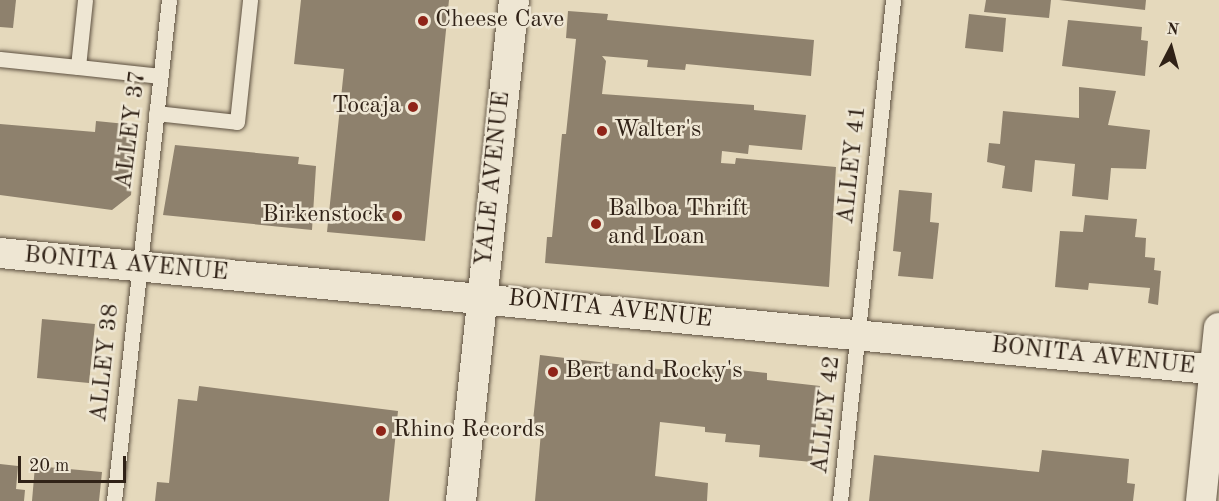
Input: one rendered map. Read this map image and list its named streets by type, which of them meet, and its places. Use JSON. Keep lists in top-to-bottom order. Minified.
{"streets":{"street":["YALE AVENUE","BONITA AVENUE"],"lane":["ALLEY 37","ALLEY 41","ALLEY 38","ALLEY 42"]},"crossings":[["ALLEY 37","BONITA AVENUE"],["ALLEY 37","ALLEY 38"],["ALLEY 41","BONITA AVENUE"],["ALLEY 41","ALLEY 42"],["YALE AVENUE","BONITA AVENUE"],["BONITA AVENUE","ALLEY 38"],["BONITA AVENUE","ALLEY 42"]],"places":["Cheese Cave","Tocaja","Walter's","Birkenstock","Balboa Thrift and Loan","Bert and Rocky's","Rhino Records"],"scale_bar":"20 m","north":"top"}
